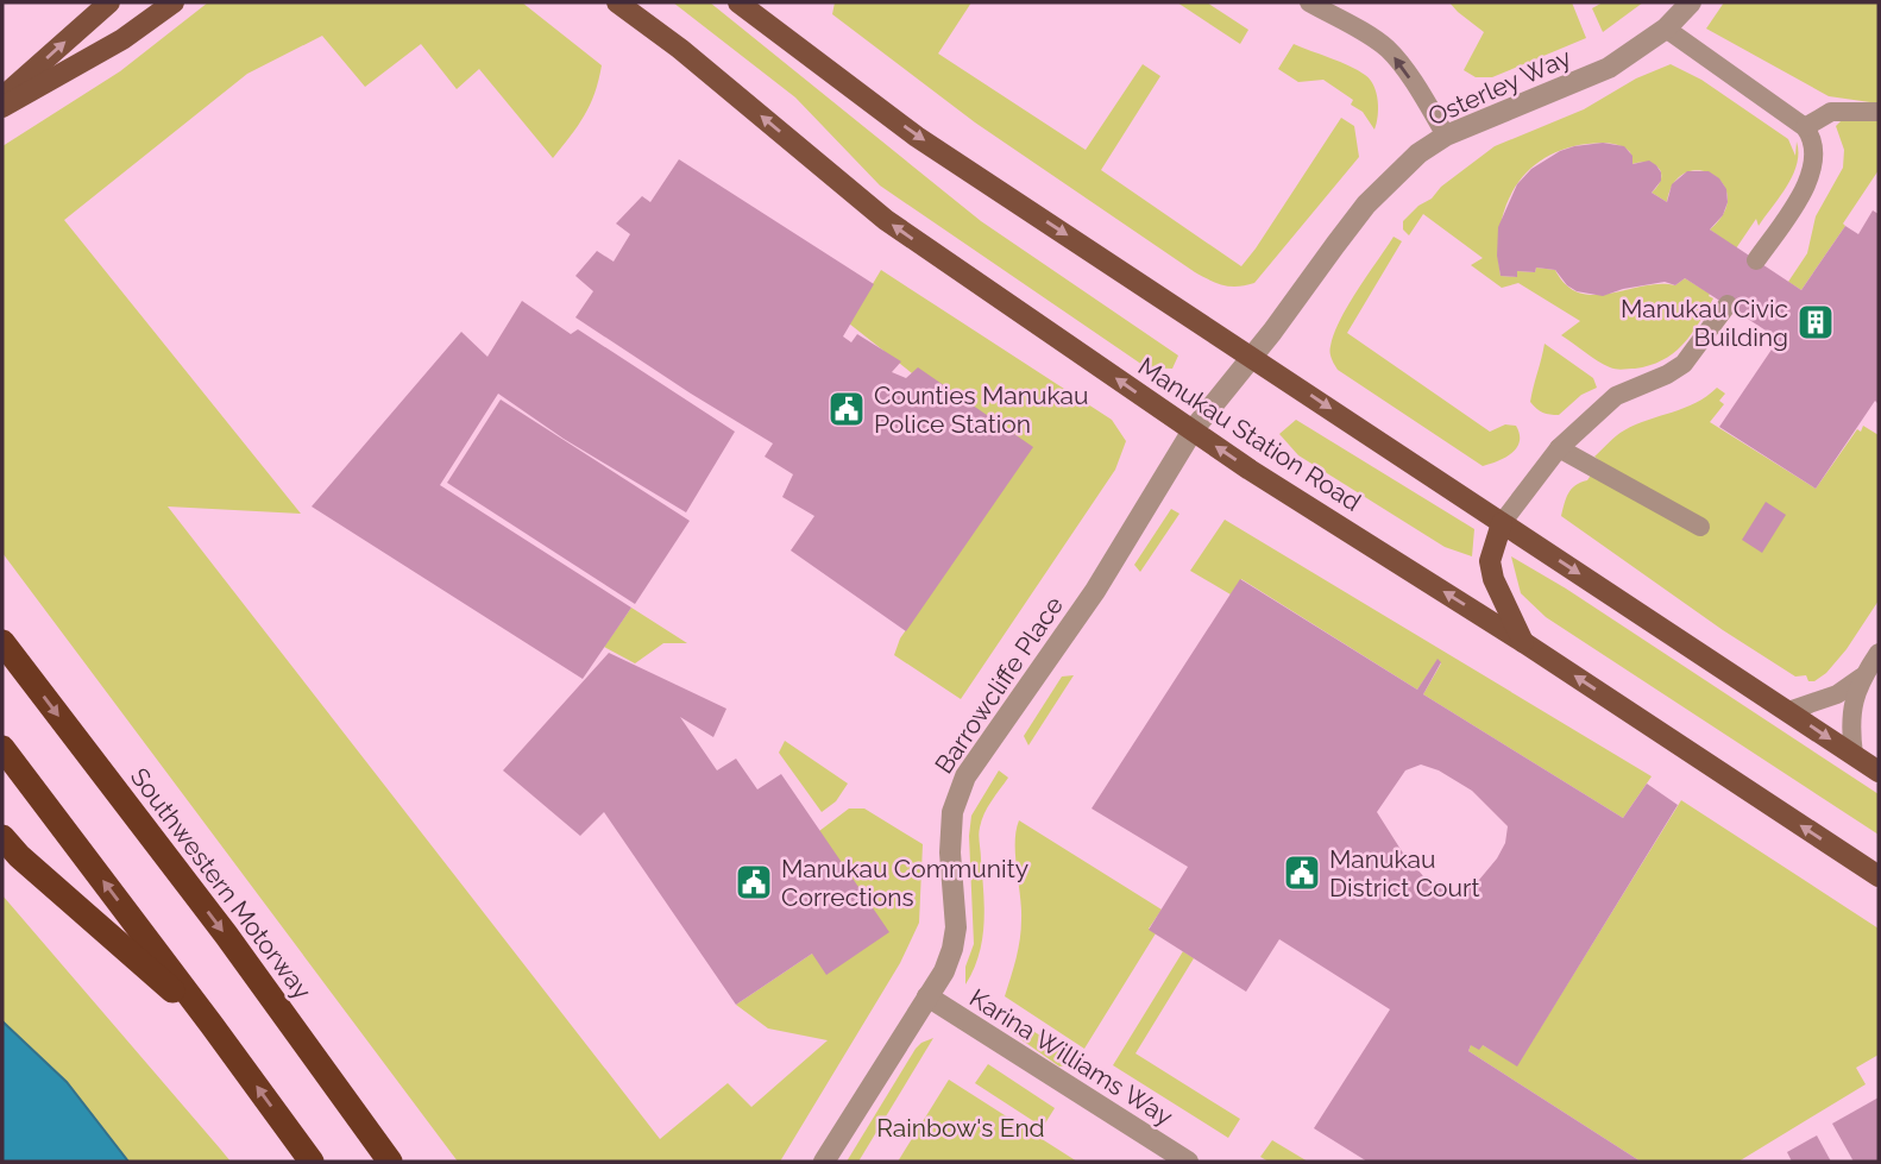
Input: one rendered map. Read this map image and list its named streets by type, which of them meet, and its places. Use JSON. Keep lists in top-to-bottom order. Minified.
{"streets":{"highway":["Southwestern Motorway"],"main road":["Manukau Station Road"],"street":["Osterley Way","Barrowcliffe Place","Karina Williams Way"]},"crossings":[["Osterley Way","Manukau Station Road"],["Osterley Way","Barrowcliffe Place"],["Manukau Station Road","Barrowcliffe Place"],["Barrowcliffe Place","Karina Williams Way"]],"parks":["Rainbow's End"],"places":{"building":["Manukau Civic Building"],"public building":["Counties Manukau Police Station","Manukau District Court","Manukau Community Corrections"]}}
